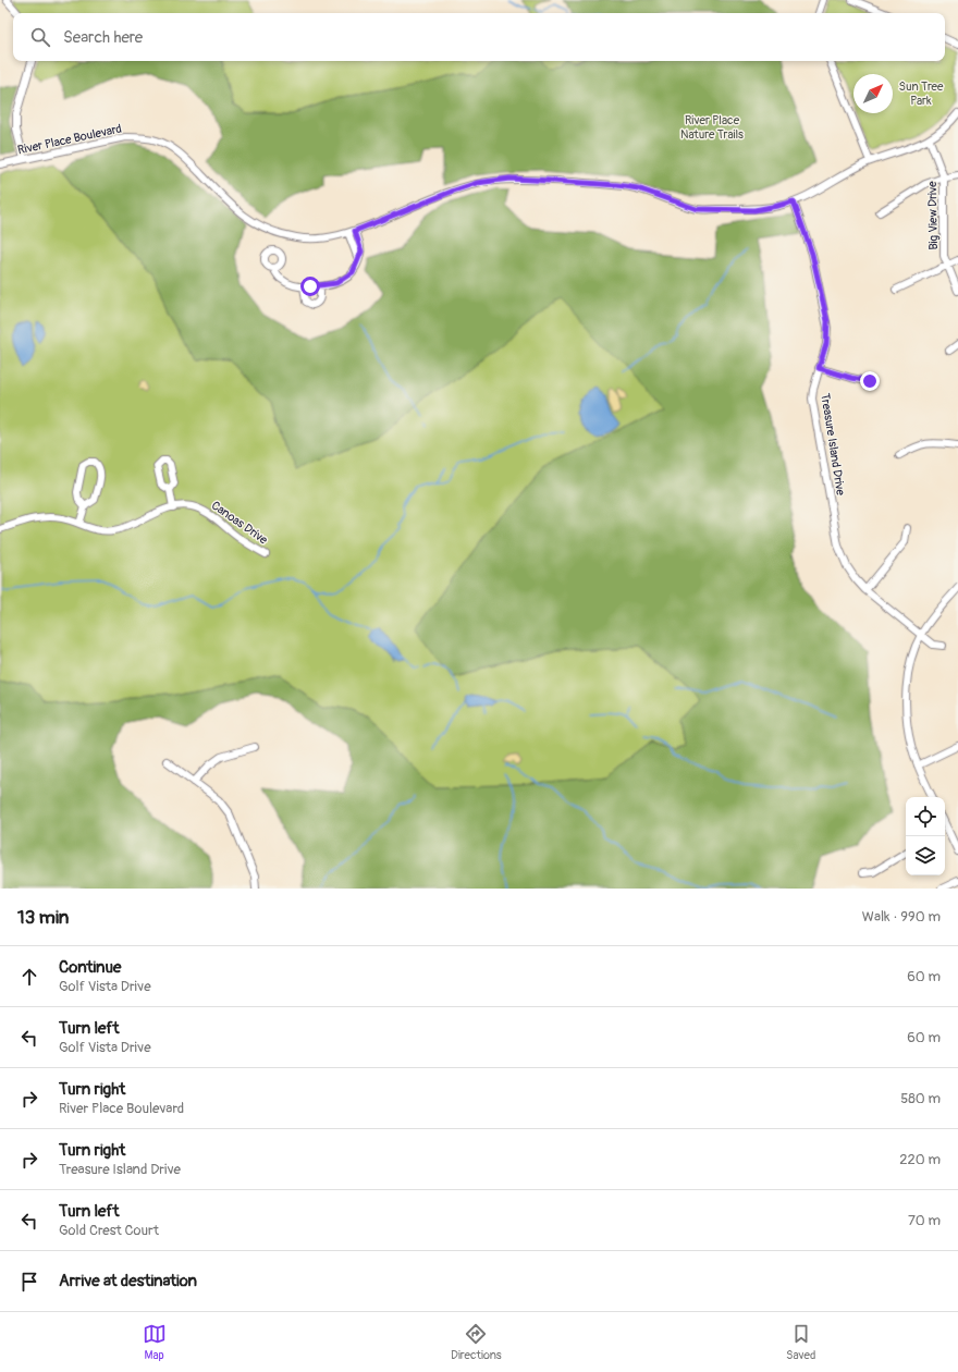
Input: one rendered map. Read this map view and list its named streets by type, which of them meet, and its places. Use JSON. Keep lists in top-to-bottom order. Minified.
{"streets":{"street":["River Place Boulevard","Big View Drive","Treasure Island Drive","Canoas Drive"]},"crossings":[["River Place Boulevard","Big View Drive"],["River Place Boulevard","Treasure Island Drive"]],"parks":["Sun Tree Park","River Place Nature Trails"],"north":"top right","page":{"search":"Search here","heading":["13 min","Walk · 990 m"],"list":[["Continue","Golf Vista Drive","60 m"],["Turn left","Golf Vista Drive","60 m"],["Turn right","River Place Boulevard","580 m"],["Turn right","Treasure Island Drive","220 m"],["Turn left","Gold Crest Court","70 m"],"Arrive at destination"],"nav":["Map","Directions","Saved"]}}
